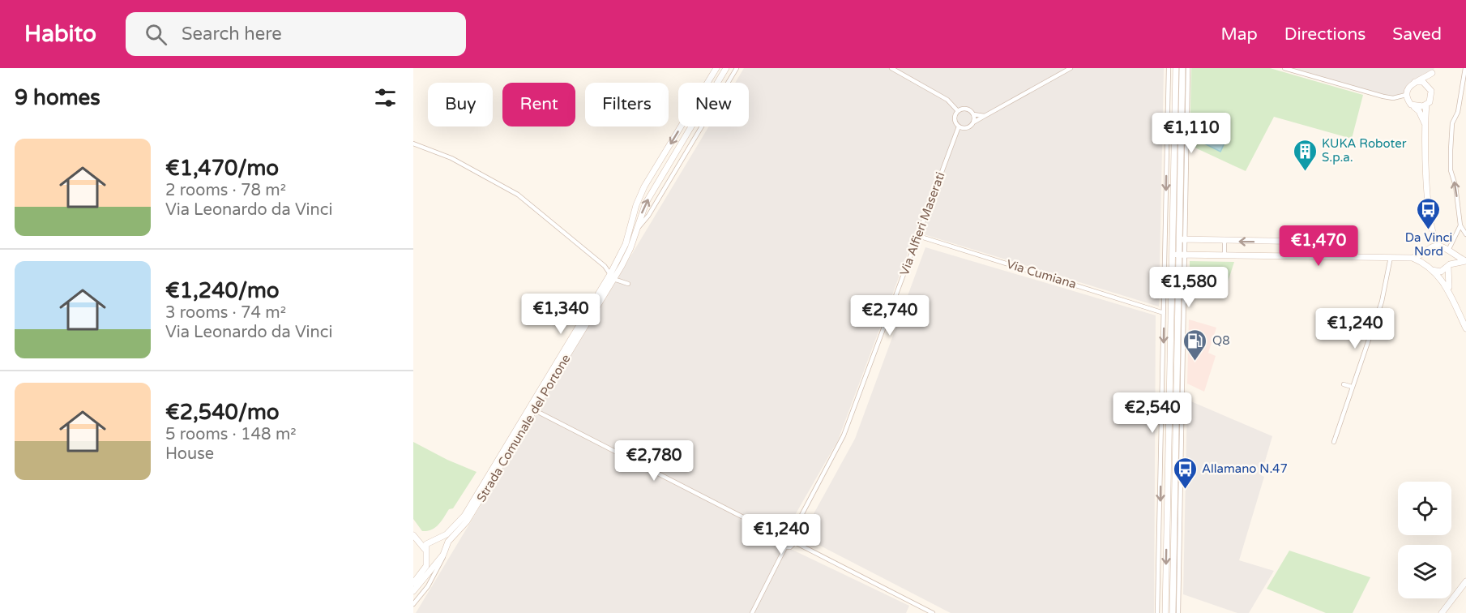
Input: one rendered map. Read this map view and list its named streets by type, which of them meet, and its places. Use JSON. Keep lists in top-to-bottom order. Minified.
{"streets":{"street":["Via Alfieri Maserati","Via Cumiana","Strada Comunale del Portone"]},"crossings":[["Via Alfieri Maserati","Via Cumiana"]],"places":{"building":["KUKA Roboter S.p.a."],"bus stop":["Da Vinci Nord","Allamano N.47"],"fuel station":["Q8"]},"page":{"header":"Habito","search":"Search here","nav":["Map","Directions","Saved"],"heading":"9 homes","chip":["Buy","Rent","Filters","New"],"price":["€1,110","€1,470","€1,580","€1,340","€2,740","€1,240","€2,540","€2,780","€1,240"],"list":[{"name":"€1,470/mo","note":"2 rooms · 78 m² · Via Leonardo da Vinci"},{"name":"€1,240/mo","note":"3 rooms · 74 m² · Via Leonardo da Vinci"},{"name":"€2,540/mo","note":"5 rooms · 148 m² · House"}]}}
